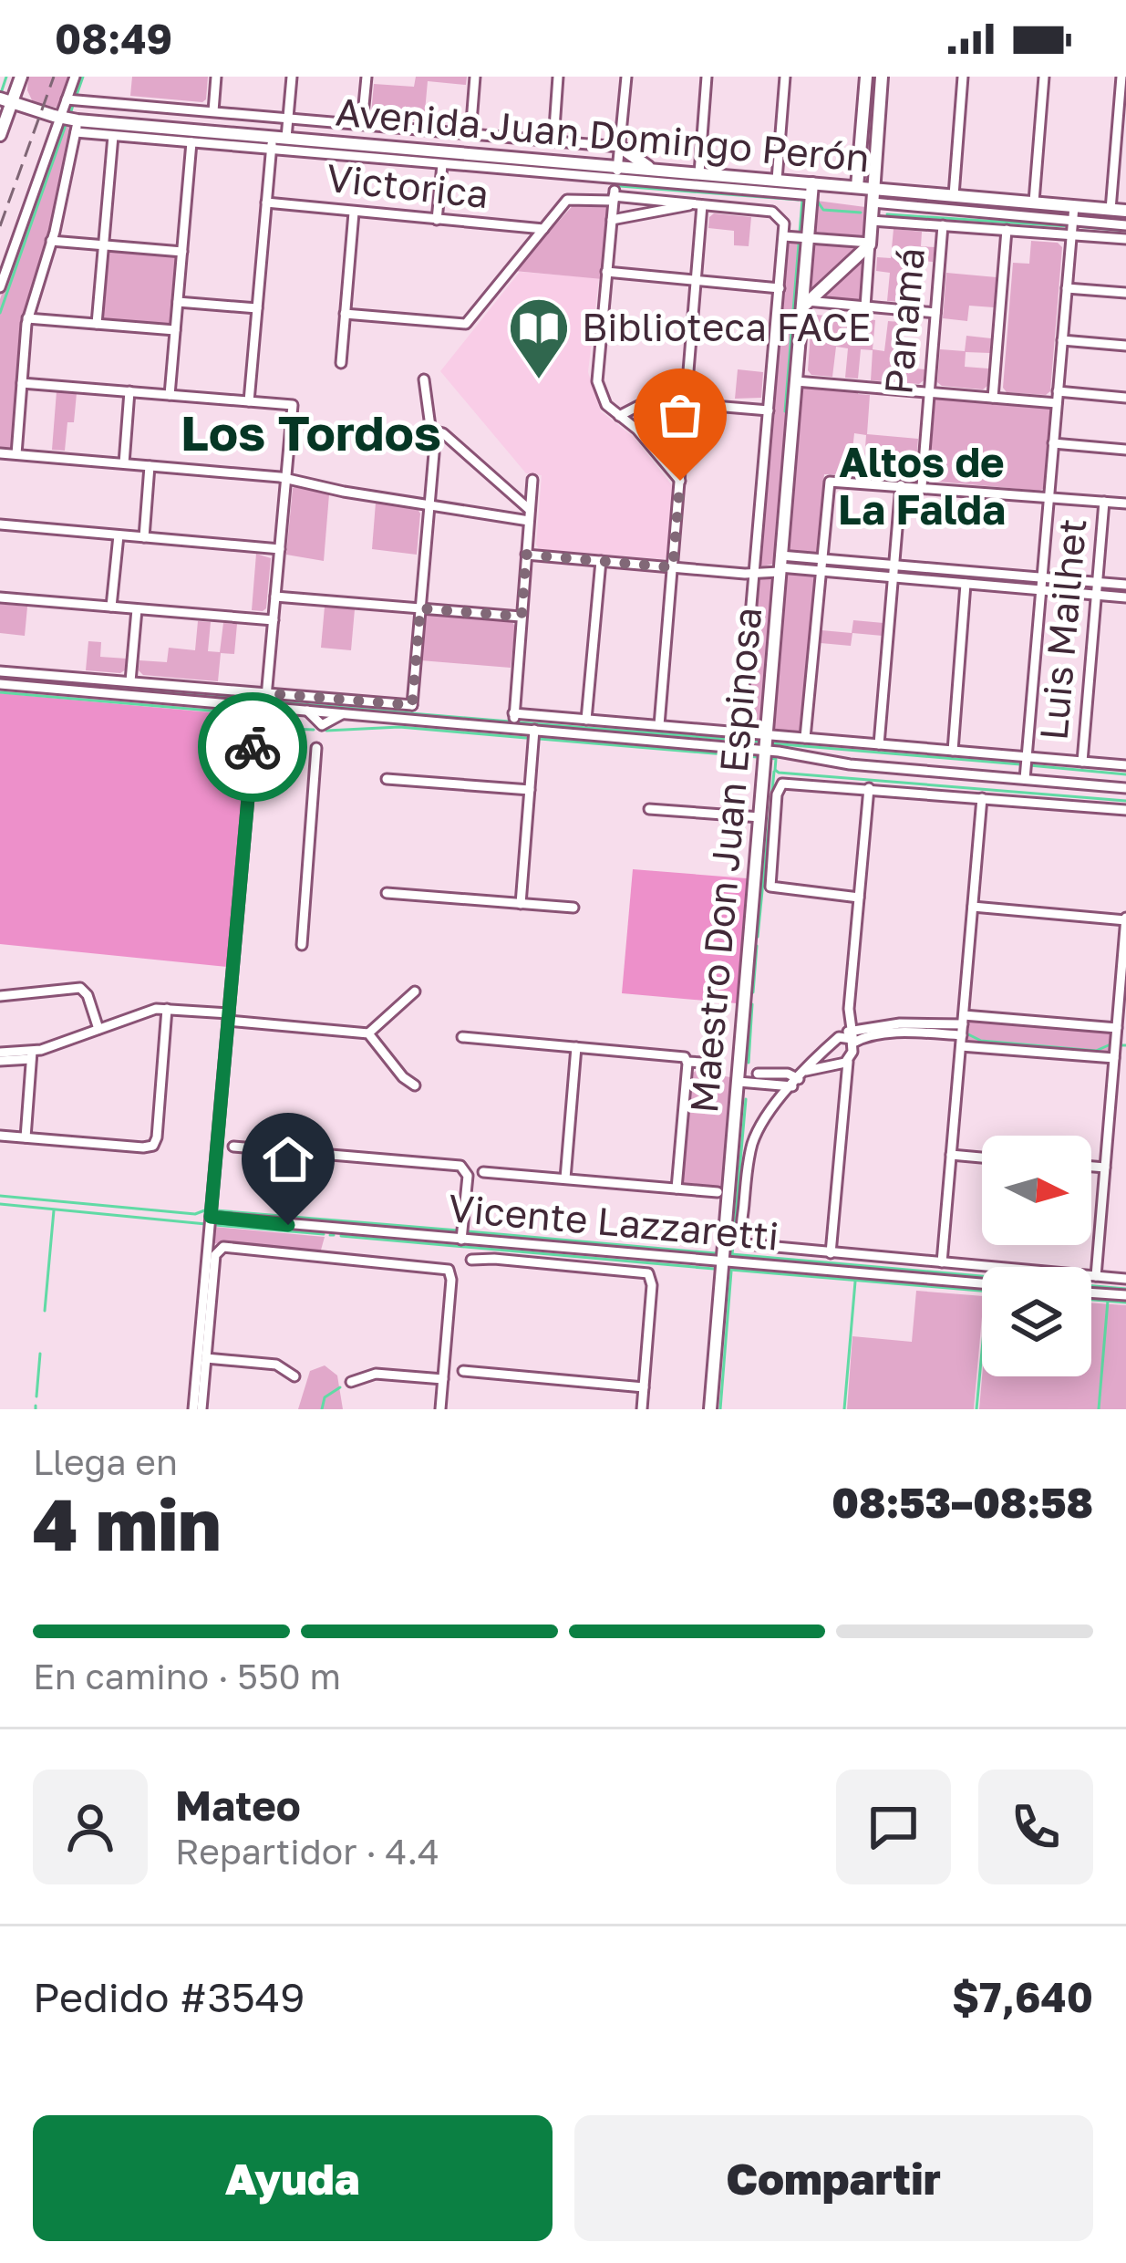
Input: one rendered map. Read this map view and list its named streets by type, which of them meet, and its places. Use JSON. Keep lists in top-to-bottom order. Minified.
{"streets":{"main road":["Avenida Juan Domingo Perón","Maestro Don Juan Espinosa"],"street":["Victorica","Panamá","Luis Mailhet","Vicente Lazzaretti"]},"crossings":[["Avenida Juan Domingo Perón","Maestro Don Juan Espinosa"],["Maestro Don Juan Espinosa","Vicente Lazzaretti"]],"districts":["Los Tordos","Altos de La Falda"],"places":{"library":["Biblioteca FACE"]},"north":"right","page":{"status":"08:49","heading":["4 min","Llega en","08:53–08:58"],"panel":["Mateo","Repartidor · 4.4","Pedido #3549","$7,640"],"bar":"En camino · 550 m","buttons":["Ayuda","Compartir"]}}
